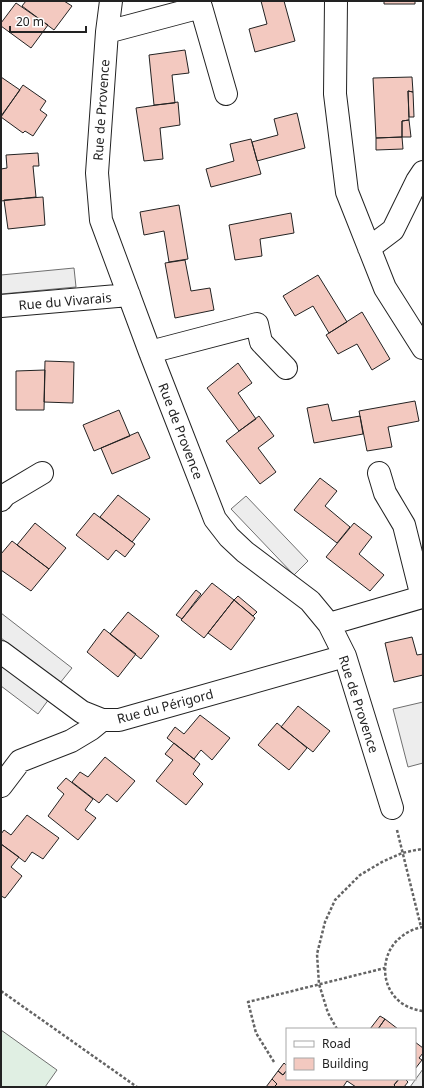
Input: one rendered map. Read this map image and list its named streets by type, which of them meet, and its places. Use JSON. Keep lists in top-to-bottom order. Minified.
{"streets":{"street":["Rue de Provence","Rue du Vivarais","Rue du Périgord"]},"crossings":[["Rue de Provence","Rue du Vivarais"],["Rue de Provence","Rue du Périgord"]],"legend":["Road","Building"],"scale_bar":"20 m"}
